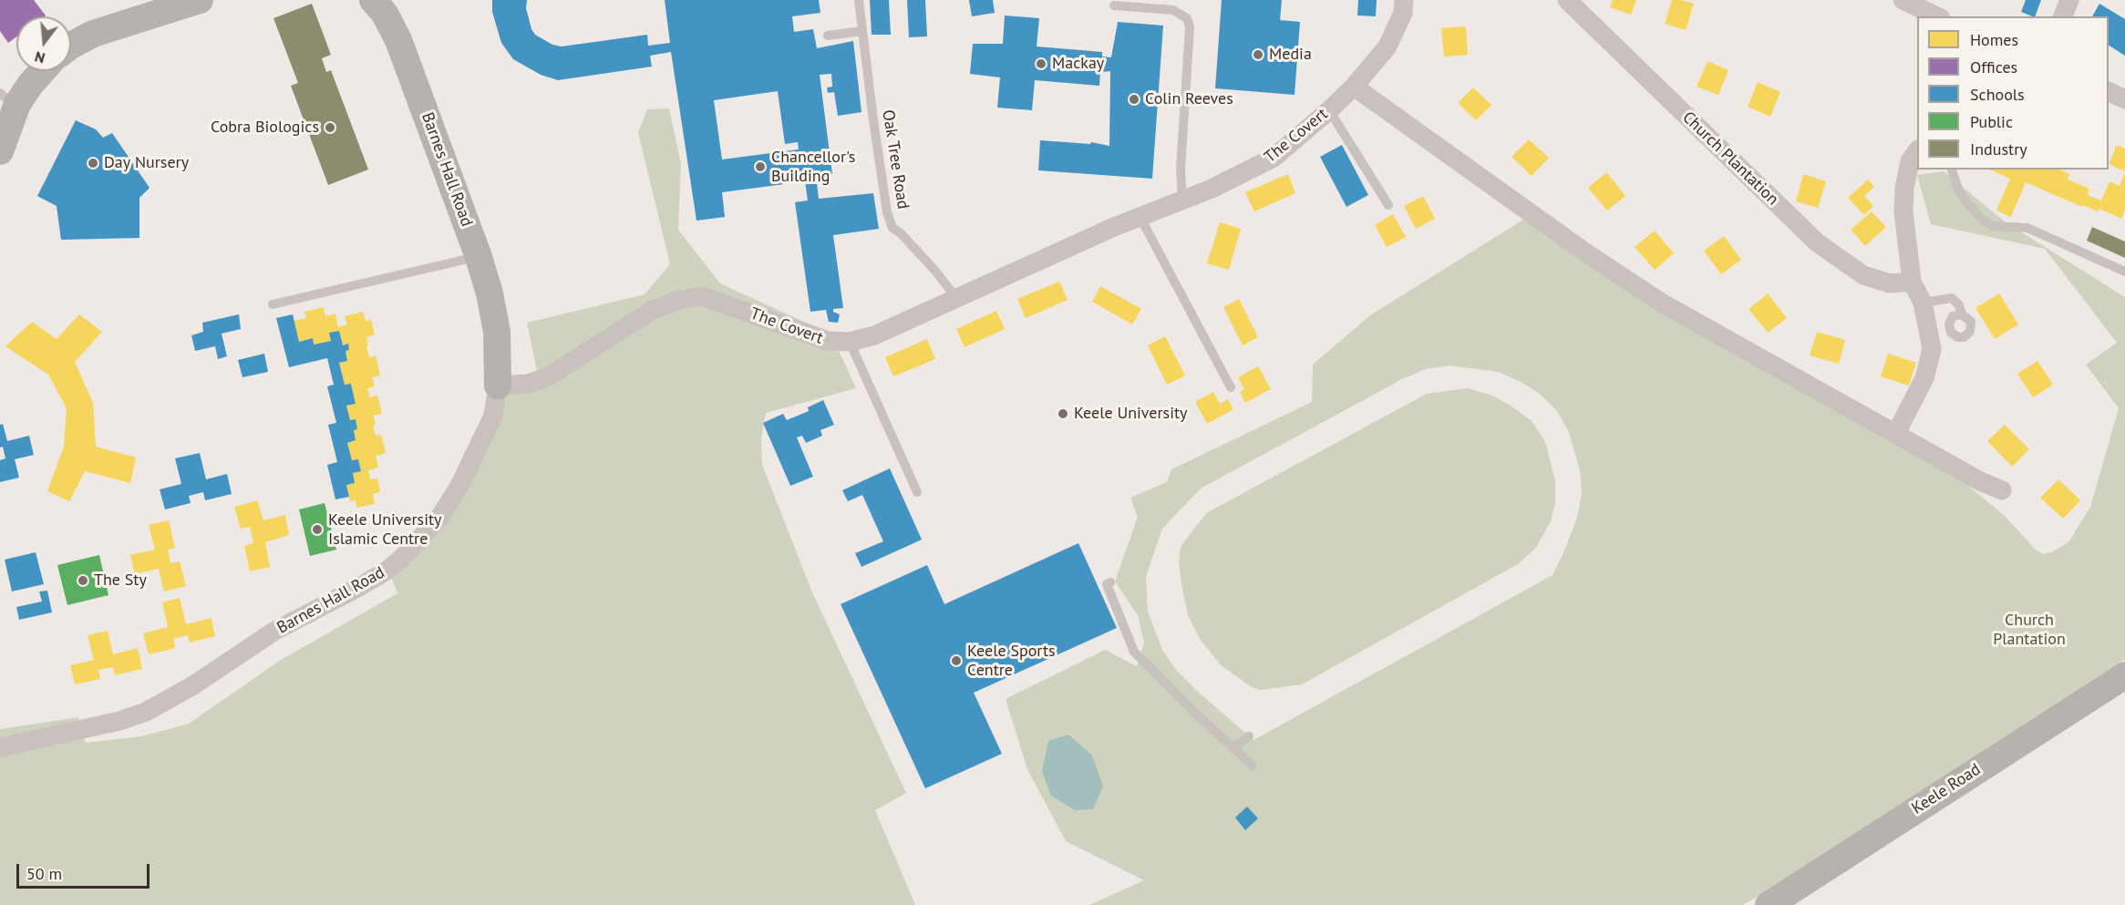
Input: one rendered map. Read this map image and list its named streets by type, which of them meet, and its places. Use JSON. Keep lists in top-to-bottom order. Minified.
{"streets":{"street":["The Covert","Church Plantation","Barnes Hall Road","Keele Road"],"lane":["Oak Tree Road"]},"crossings":[["The Covert","Oak Tree Road"],["The Covert","Barnes Hall Road"]],"parks":["Church Plantation"],"places":["Media","Mackay","Colin Reeves","Cobra Biologics","Day Nursery","Chancellor's Building","Keele University","Keele University Islamic Centre","The Sty","Keele Sports Centre"],"legend":["Homes","Offices","Schools","Public","Industry"],"scale_bar":"50 m","north":"bottom"}
